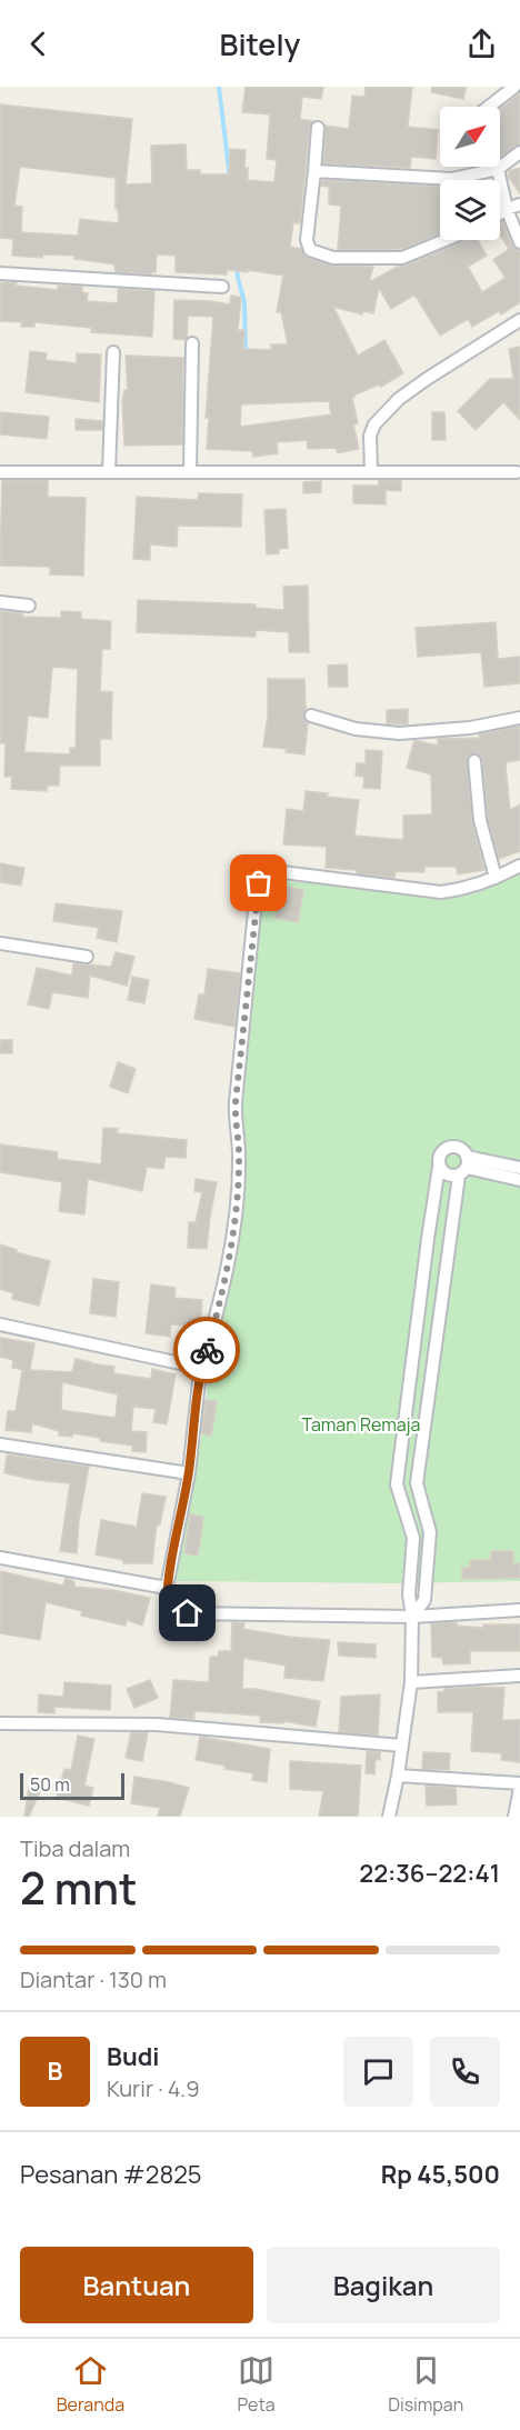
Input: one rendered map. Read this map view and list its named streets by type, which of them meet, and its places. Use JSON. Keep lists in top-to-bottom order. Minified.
{"parks":["Taman Remaja"],"scale_bar":"50 m","north":"top right","page":{"header":"Bitely","scale":"50 m","heading":["2 mnt","Tiba dalam","22:36–22:41"],"panel":["Budi","Kurir · 4.9","Pesanan #2825","Rp 45,500"],"bar":"Diantar · 130 m","round":"B","buttons":["Bantuan","Bagikan"],"tabs":["Beranda","Peta","Disimpan"]}}
